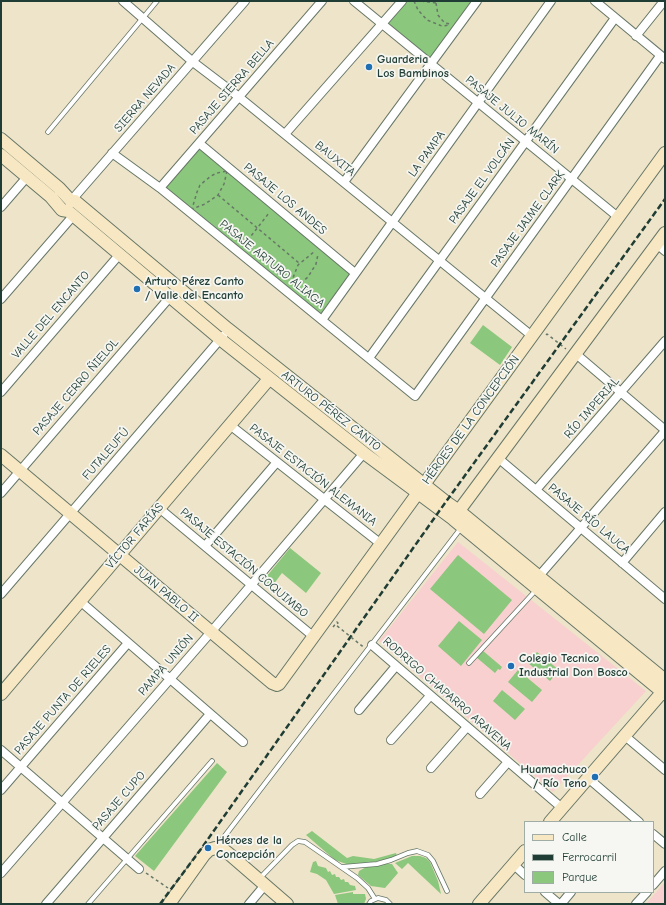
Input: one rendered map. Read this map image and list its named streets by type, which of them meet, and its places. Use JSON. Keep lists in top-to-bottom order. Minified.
{"streets":{"street":["PASAJE SIERRA BELLA","SIERRA NEVADA","PASAJE JULIO MARÍN","LA PAMPA","BAUXITA","PASAJE EL VOLCÁN","PASAJE LOS ANDES","PASAJE JAIME CLARK","PASAJE ARTURO ALIAGA","VALLE DEL ENCANTO","PASAJE CERRO ÑIELOL","RÍO IMPERIAL","ARTURO PÉREZ CANTO","HÉROES DE LA CONCEPCIÓN","FUTALEUFÚ","PASAJE ESTACIÓN ALEMANIA","PASAJE RÍO LAUCA","VÍCTOR FARÍAS","PASAJE ESTACIÓN COQUIMBO","JUAN PABLO II","PAMPA UNIÓN","RODRIGO CHAPARRO ARAVENA","PASAJE PUNTA DE RIELES","PASAJE CUPO"]},"crossings":[["PASAJE SIERRA BELLA","BAUXITA"],["PASAJE SIERRA BELLA","PASAJE LOS ANDES"],["PASAJE SIERRA BELLA","PASAJE ARTURO ALIAGA"],["SIERRA NEVADA","BAUXITA"],["SIERRA NEVADA","PASAJE ARTURO ALIAGA"],["SIERRA NEVADA","ARTURO PÉREZ CANTO"],["PASAJE JULIO MARÍN","LA PAMPA"],["PASAJE JULIO MARÍN","PASAJE EL VOLCÁN"],["PASAJE JULIO MARÍN","PASAJE JAIME CLARK"],["PASAJE JULIO MARÍN","HÉROES DE LA CONCEPCIÓN"],["LA PAMPA","BAUXITA"],["LA PAMPA","PASAJE LOS ANDES"],["LA PAMPA","PASAJE ARTURO ALIAGA"],["BAUXITA","PASAJE EL VOLCÁN"],["BAUXITA","PASAJE JAIME CLARK"],["BAUXITA","HÉROES DE LA CONCEPCIÓN"],["PASAJE EL VOLCÁN","PASAJE ARTURO ALIAGA"],["PASAJE JAIME CLARK","PASAJE ARTURO ALIAGA"],["VALLE DEL ENCANTO","ARTURO PÉREZ CANTO"],["PASAJE CERRO ÑIELOL","ARTURO PÉREZ CANTO"],["PASAJE CERRO ÑIELOL","JUAN PABLO II"],["RÍO IMPERIAL","PASAJE RÍO LAUCA"],["ARTURO PÉREZ CANTO","HÉROES DE LA CONCEPCIÓN"],["ARTURO PÉREZ CANTO","FUTALEUFÚ"],["ARTURO PÉREZ CANTO","VÍCTOR FARÍAS"],["ARTURO PÉREZ CANTO","PAMPA UNIÓN"],["HÉROES DE LA CONCEPCIÓN","PASAJE ESTACIÓN ALEMANIA"],["HÉROES DE LA CONCEPCIÓN","PASAJE ESTACIÓN COQUIMBO"],["HÉROES DE LA CONCEPCIÓN","JUAN PABLO II"],["FUTALEUFÚ","JUAN PABLO II"],["PASAJE ESTACIÓN ALEMANIA","VÍCTOR FARÍAS"],["PASAJE ESTACIÓN ALEMANIA","PAMPA UNIÓN"],["VÍCTOR FARÍAS","PASAJE ESTACIÓN COQUIMBO"],["VÍCTOR FARÍAS","JUAN PABLO II"],["PASAJE ESTACIÓN COQUIMBO","PAMPA UNIÓN"],["JUAN PABLO II","PAMPA UNIÓN"]],"places":["Guarderia Los Bambinos","Arturo Pérez Canto / Valle del Encanto","Colegio Tecnico Industrial Don Bosco","Huamachuco / Río Teno","Héroes de la Concepción"],"legend":["Calle","Ferrocarril","Parque"]}
